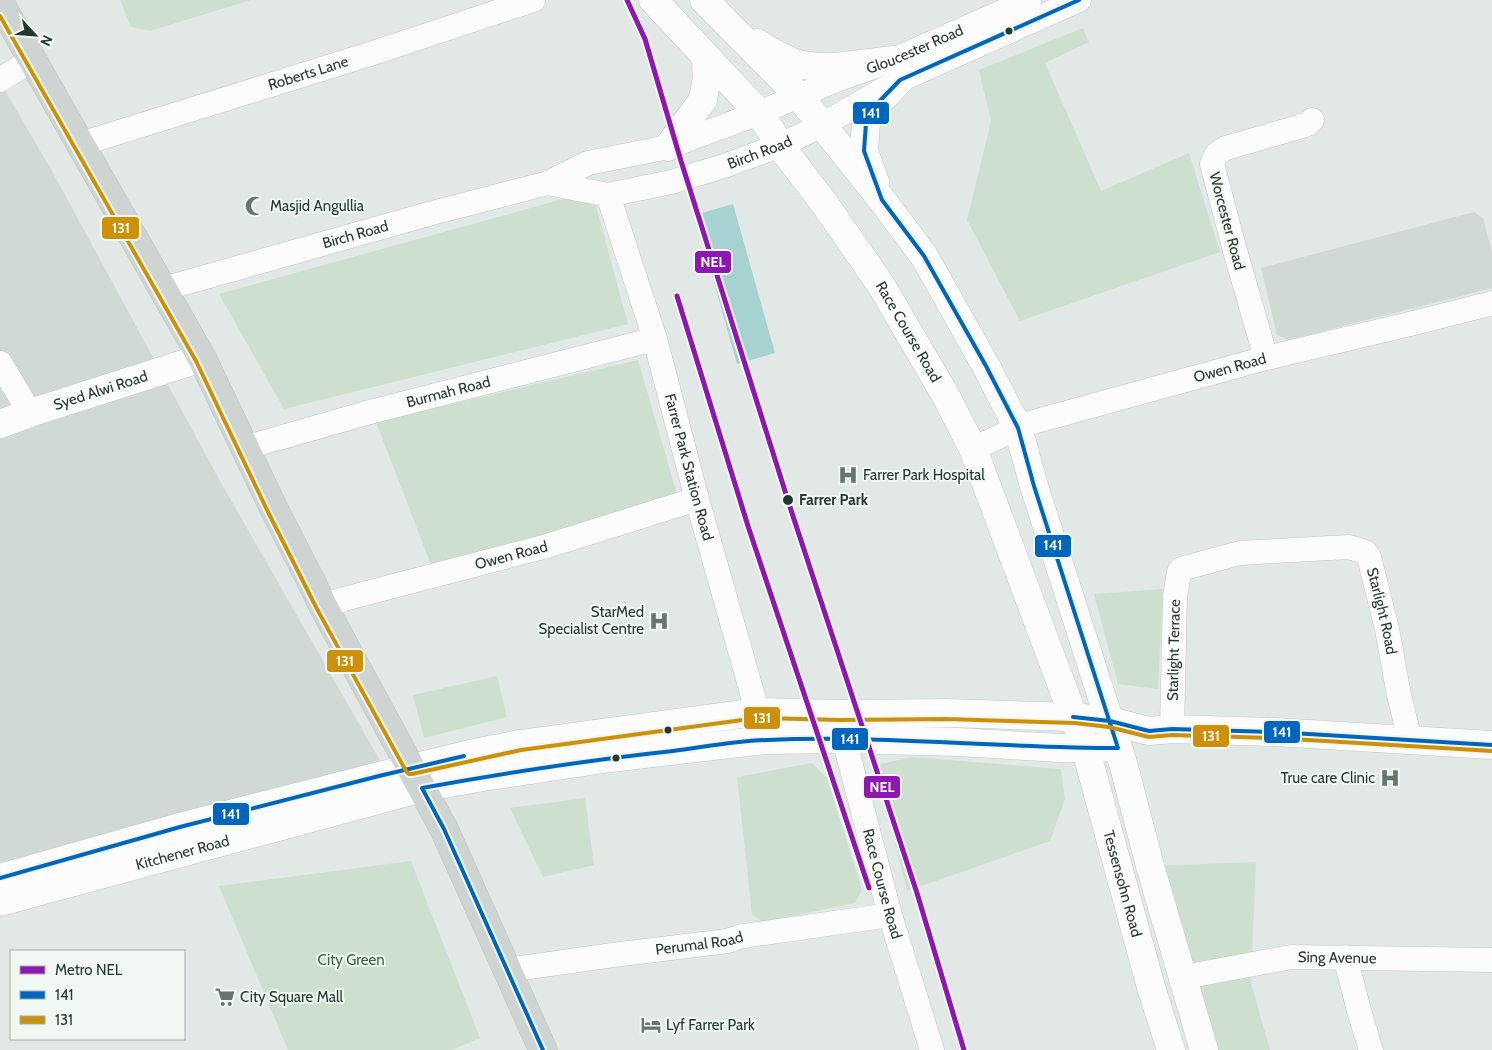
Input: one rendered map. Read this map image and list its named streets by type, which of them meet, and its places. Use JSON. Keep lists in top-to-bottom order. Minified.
{"streets":{"street":["Gloucester Road","Roberts Lane","Birch Road","Worcester Road","Race Course Road","Owen Road","Syed Alwi Road","Burmah Road","Farrer Park Station Road","Starlight Road","Starlight Terrace","Kitchener Road","Tessensohn Road","Perumal Road","Sing Avenue"]},"crossings":[["Gloucester Road","Birch Road"],["Birch Road","Race Course Road"],["Birch Road","Farrer Park Station Road"],["Worcester Road","Owen Road"],["Race Course Road","Owen Road"],["Race Course Road","Tessensohn Road"],["Race Course Road","Perumal Road"],["Owen Road","Farrer Park Station Road"],["Burmah Road","Farrer Park Station Road"],["Starlight Road","Starlight Terrace"],["Tessensohn Road","Sing Avenue"]],"parks":["City Green"],"places":{"mosque":["Masjid Angullia"],"hospital":["Farrer Park Hospital","StarMed Specialist Centre","True care Clinic"],"other":["Farrer Park"],"supermarket":["City Square Mall"],"hotel":["Lyf Farrer Park"]},"lines":["metro line NEL","transit line 141","transit line 131"],"legend":["Metro NEL","141","131"],"north":"bottom right"}
